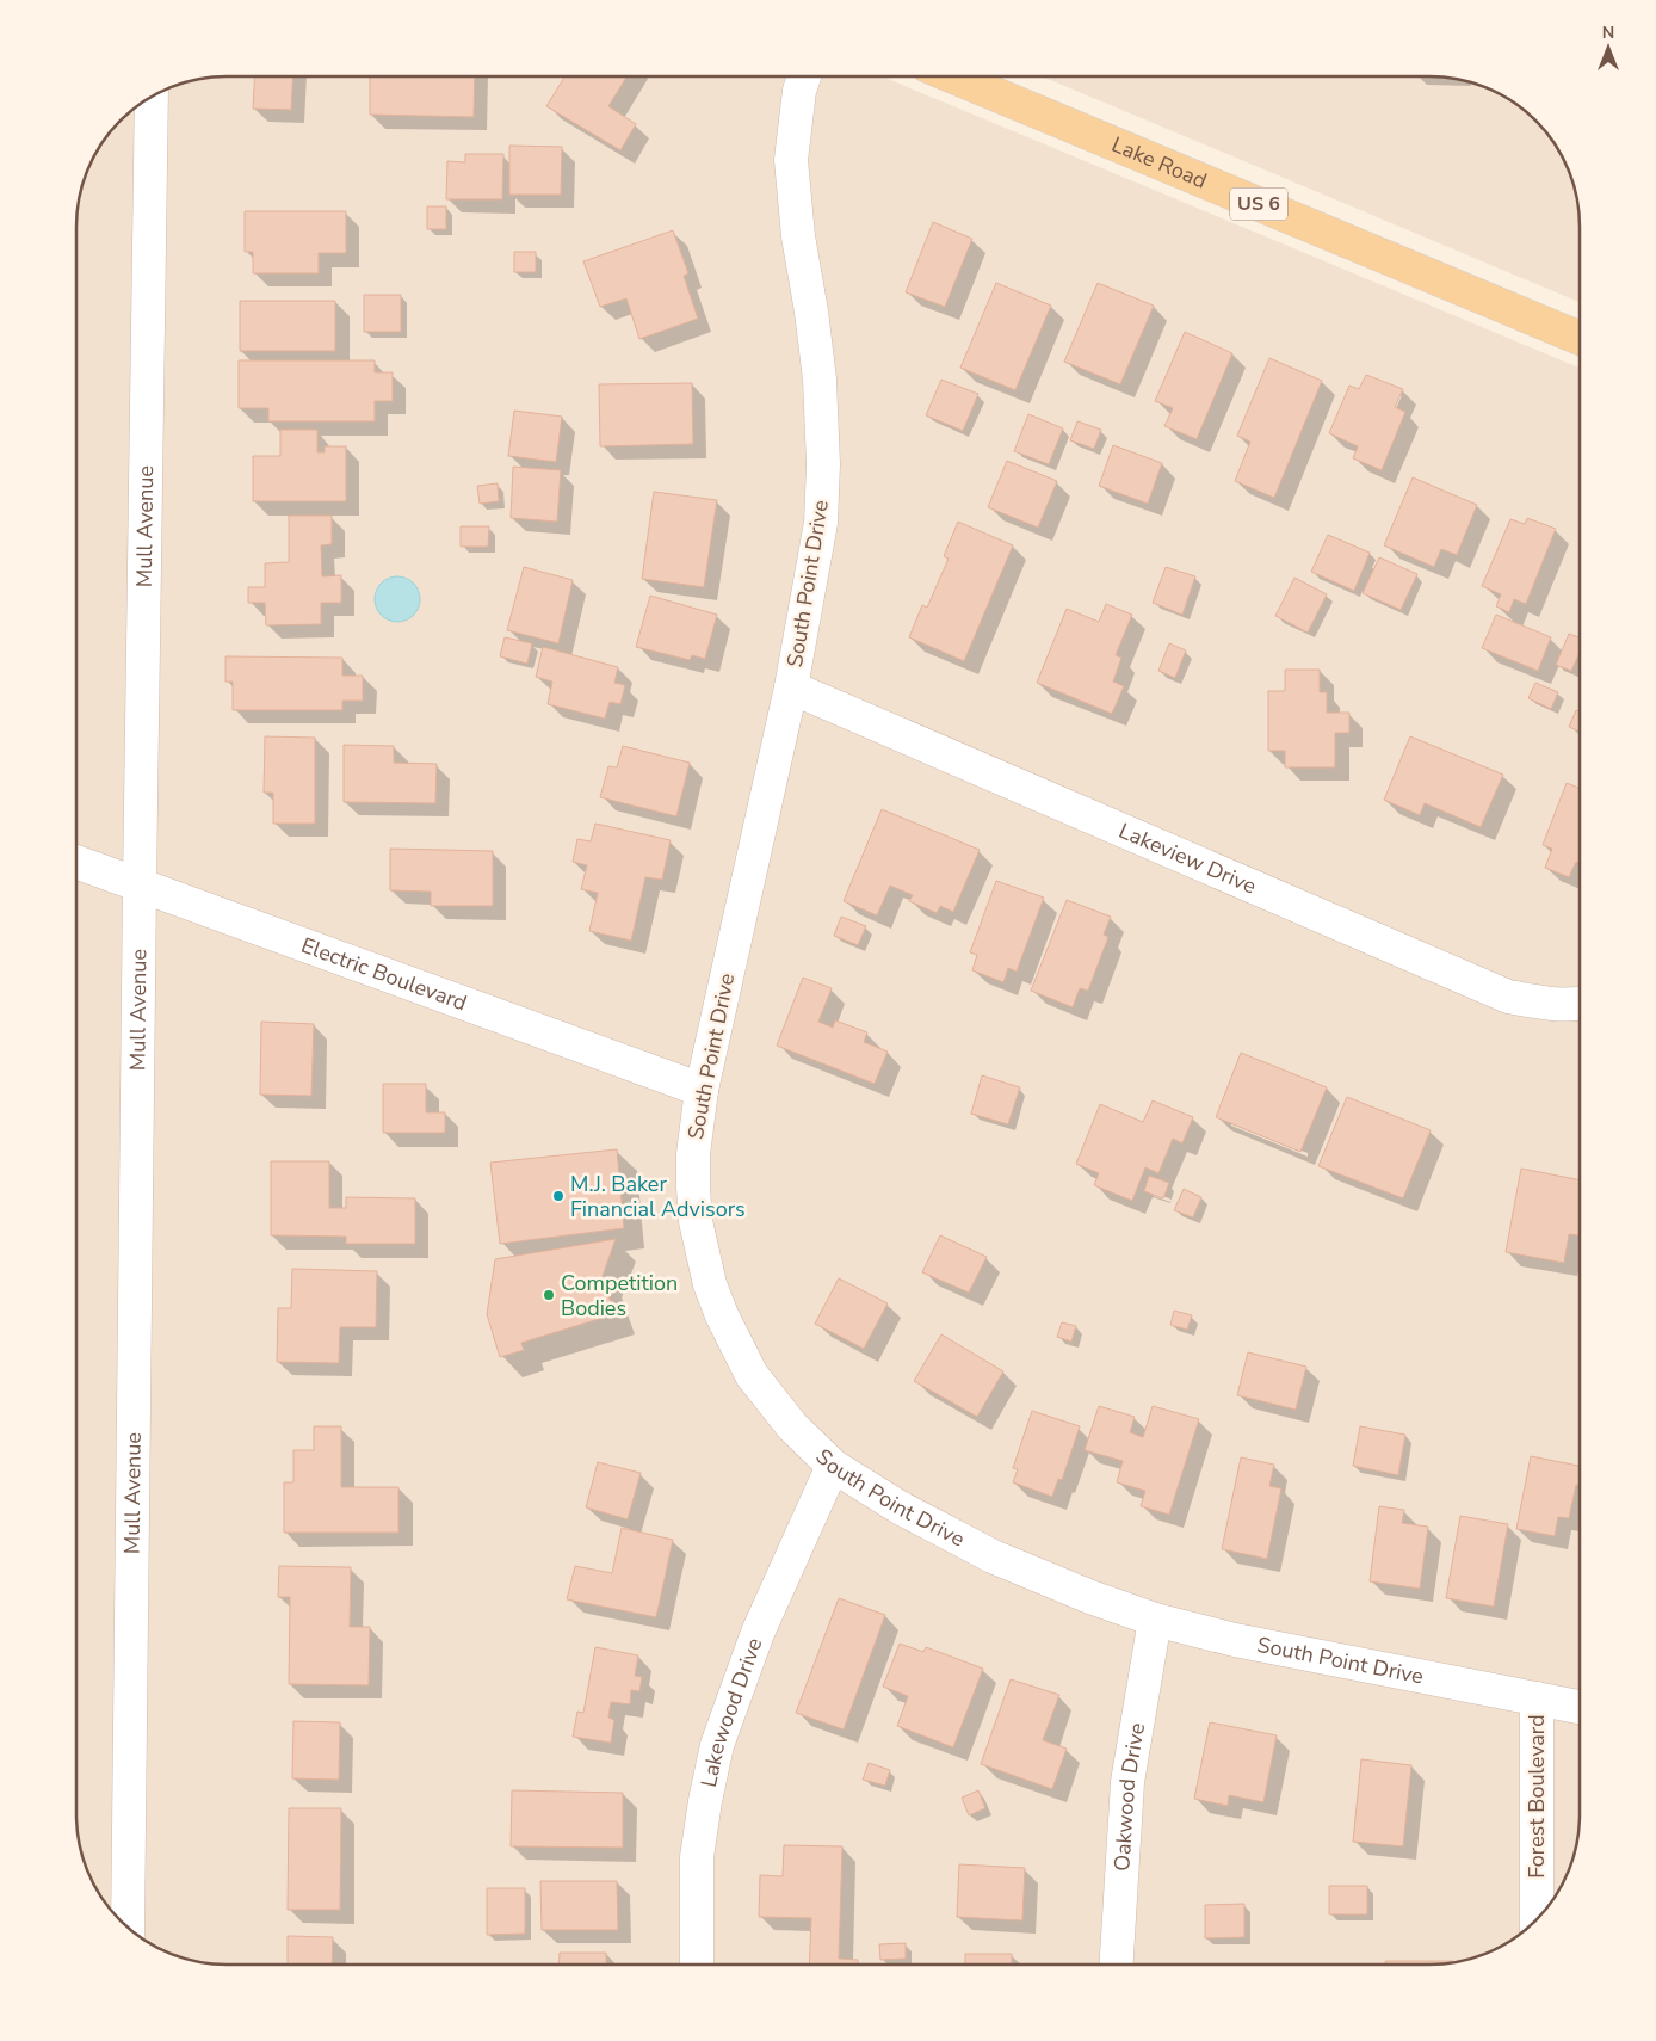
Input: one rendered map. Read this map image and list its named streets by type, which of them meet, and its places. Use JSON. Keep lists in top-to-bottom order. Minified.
{"streets":{"main road":["Lake Road","US 6"],"street":["Mull Avenue","South Point Drive","Lakeview Drive","Electric Boulevard","Lakewood Drive","Forest Boulevard","Oakwood Drive"]},"crossings":[["Mull Avenue","Electric Boulevard"],["South Point Drive","Lakeview Drive"],["South Point Drive","Electric Boulevard"],["South Point Drive","Lakewood Drive"],["South Point Drive","Forest Boulevard"],["South Point Drive","Oakwood Drive"]],"places":["M.J. Baker Financial Advisors","Competition Bodies"],"north":"top"}
